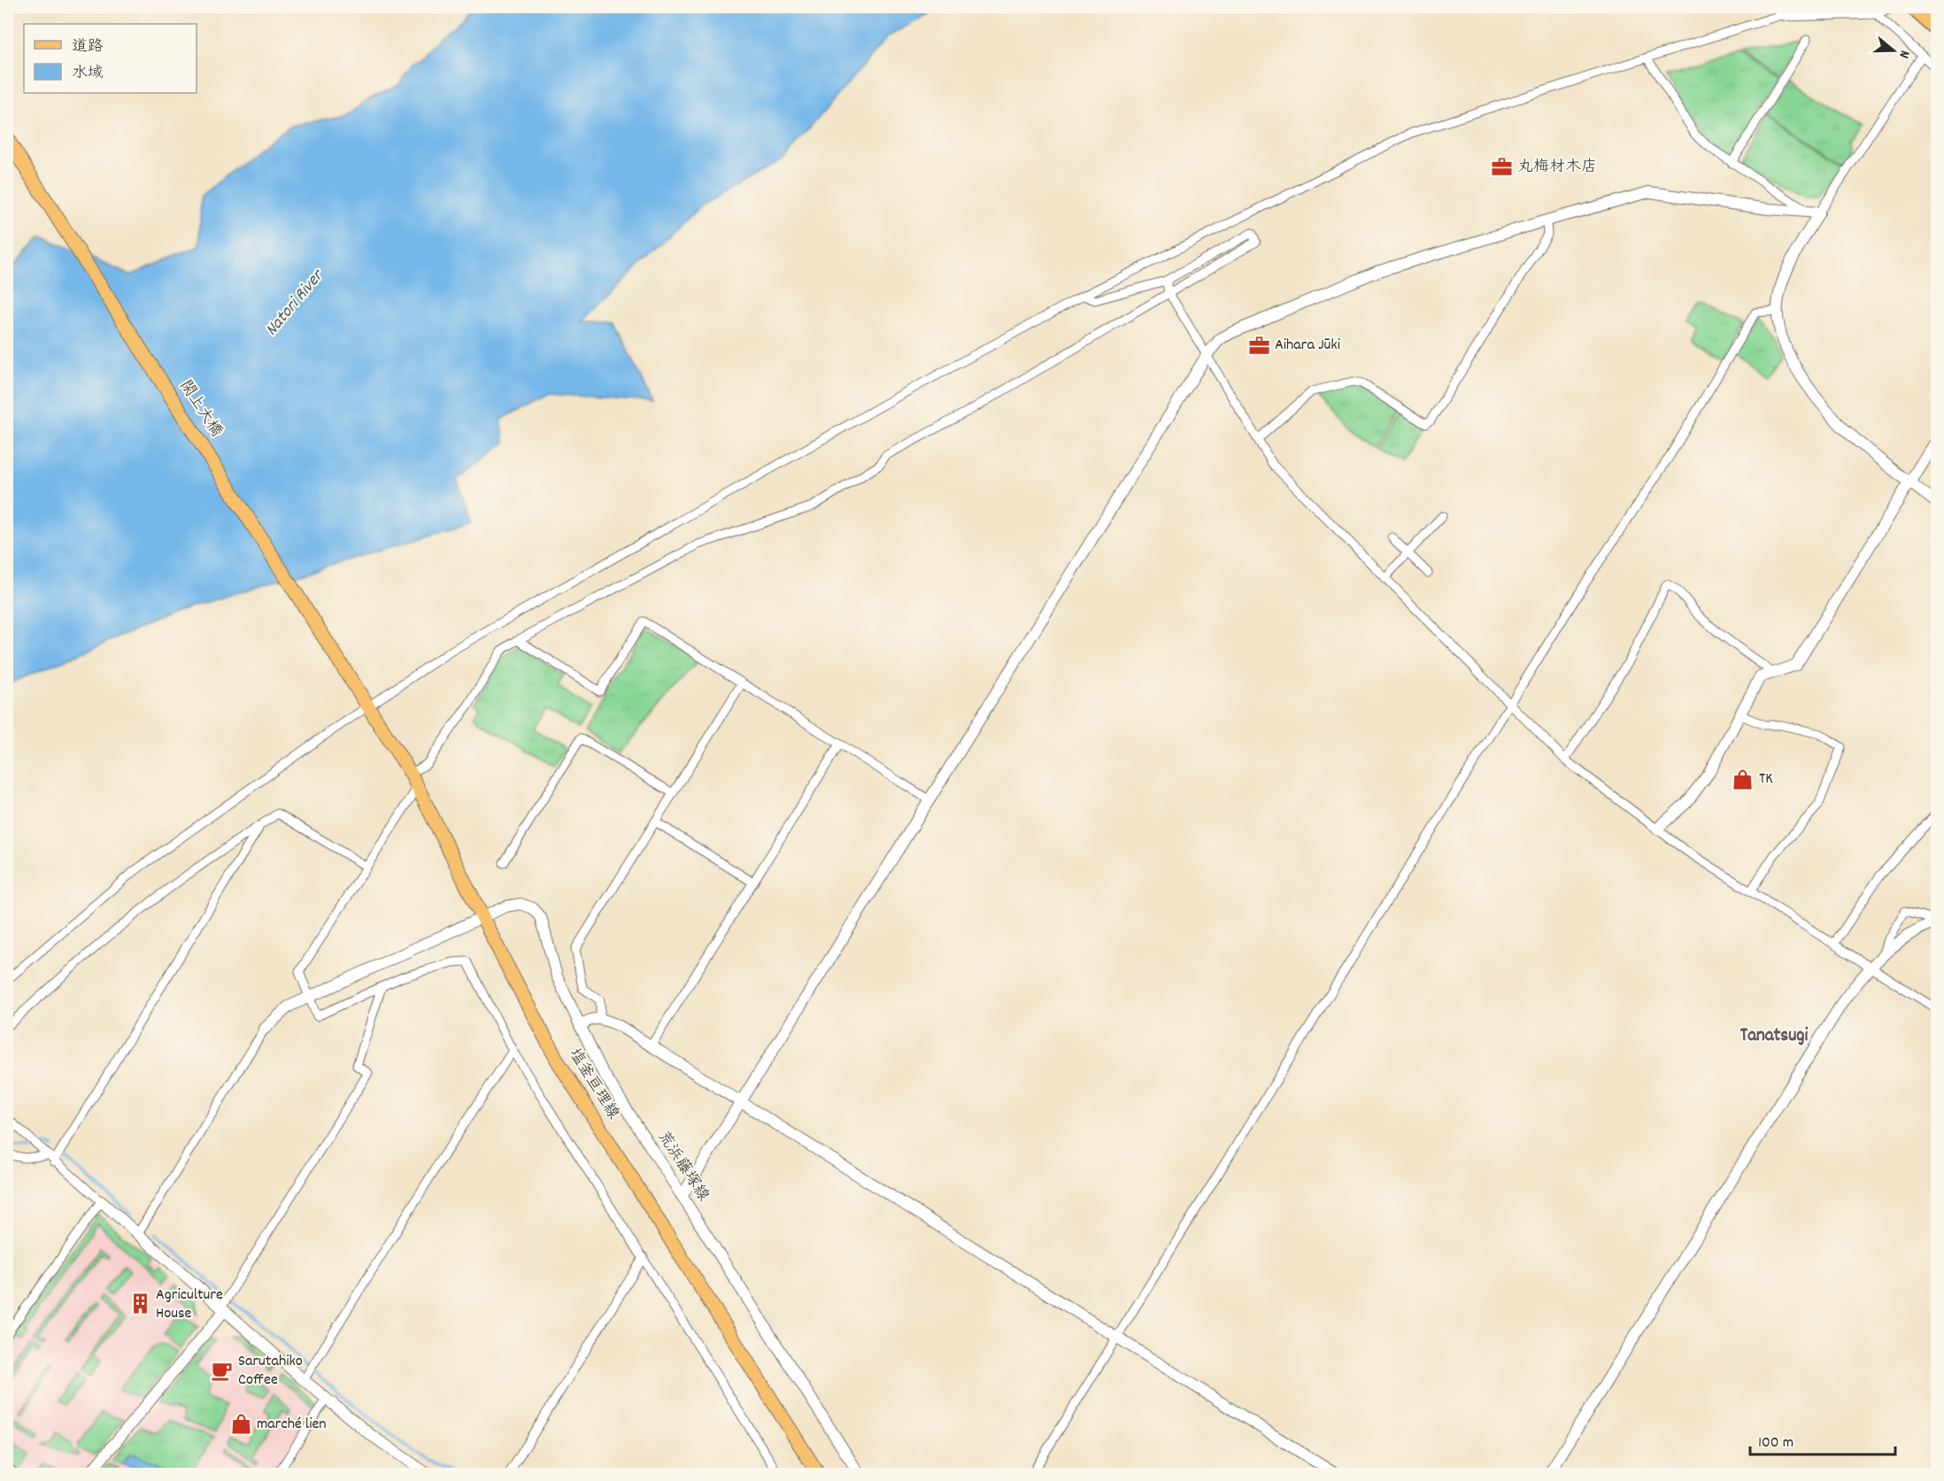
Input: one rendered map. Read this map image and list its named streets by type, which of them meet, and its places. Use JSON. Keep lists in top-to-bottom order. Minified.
{"streets":{"main road":["閖上大橋","塩釜亘理線"],"street":["荒浜藤塚線"]},"crossings":[["閖上大橋","塩釜亘理線"],["塩釜亘理線","荒浜藤塚線"]],"districts":["Tanatsugi"],"water":["Natori River"],"places":{"office":["丸梅材木店","Aihara Jūki"],"shop":["TK","marché lien"],"building":["Agriculture House"],"cafe":["Sarutahiko Coffee"]},"legend":["道路","水域"],"scale_bar":"100 m","north":"right"}
